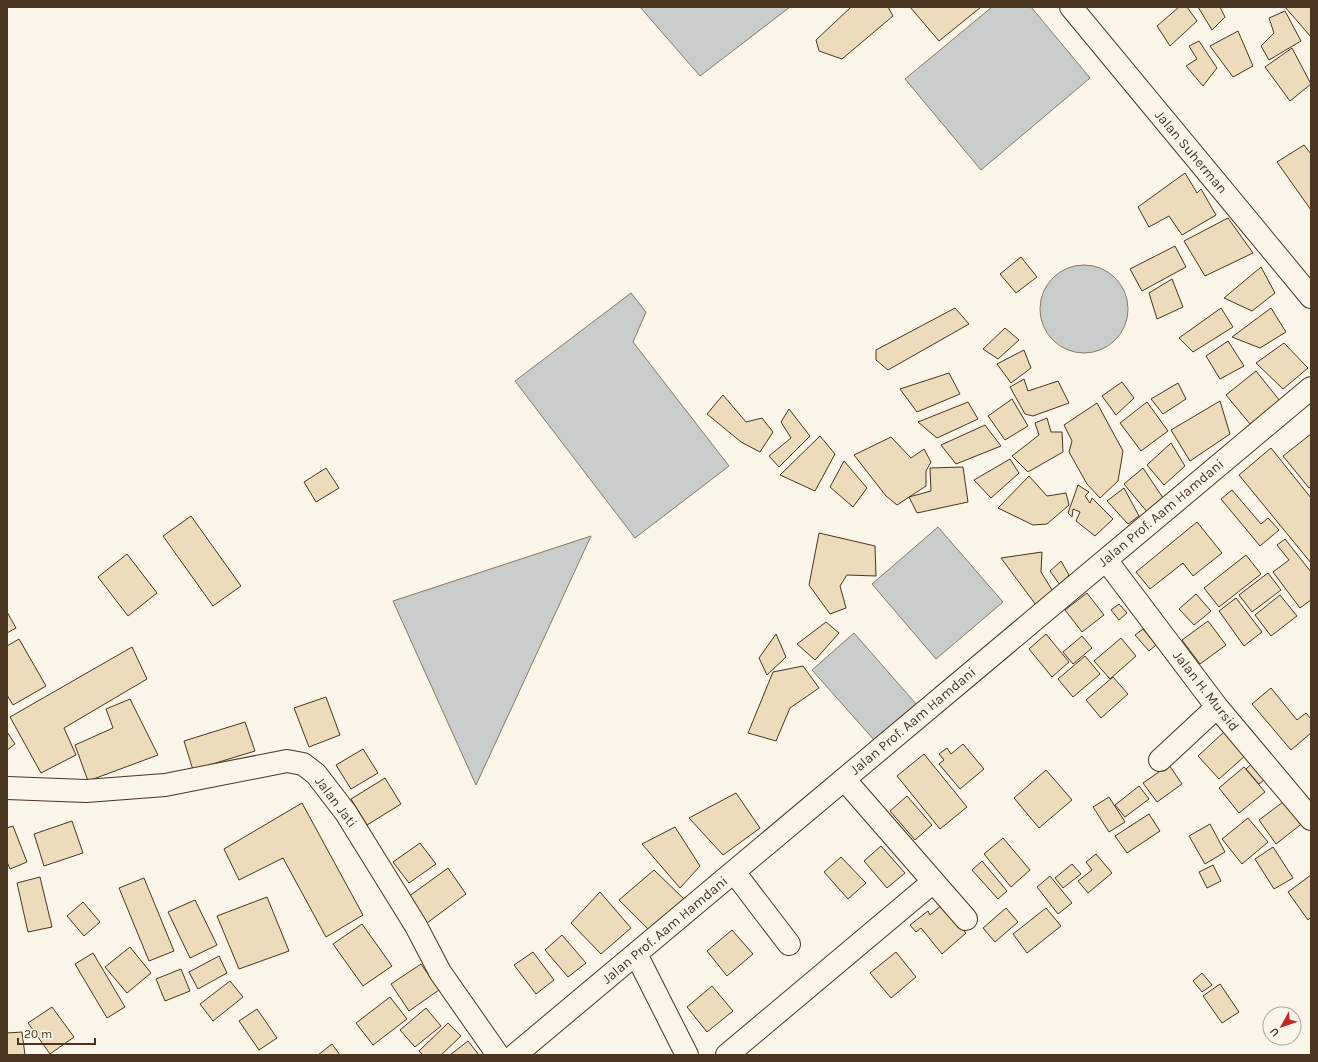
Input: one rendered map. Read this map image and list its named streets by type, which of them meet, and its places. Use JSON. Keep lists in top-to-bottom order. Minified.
{"streets":{"street":["Jalan Suherman","Jalan Prof. Aam Hamdani","Jalan H. Mursid","Jalan Jati"]},"crossings":[["Jalan Prof. Aam Hamdani","Jalan H. Mursid"]],"scale_bar":"20 m","north":"bottom left"}
